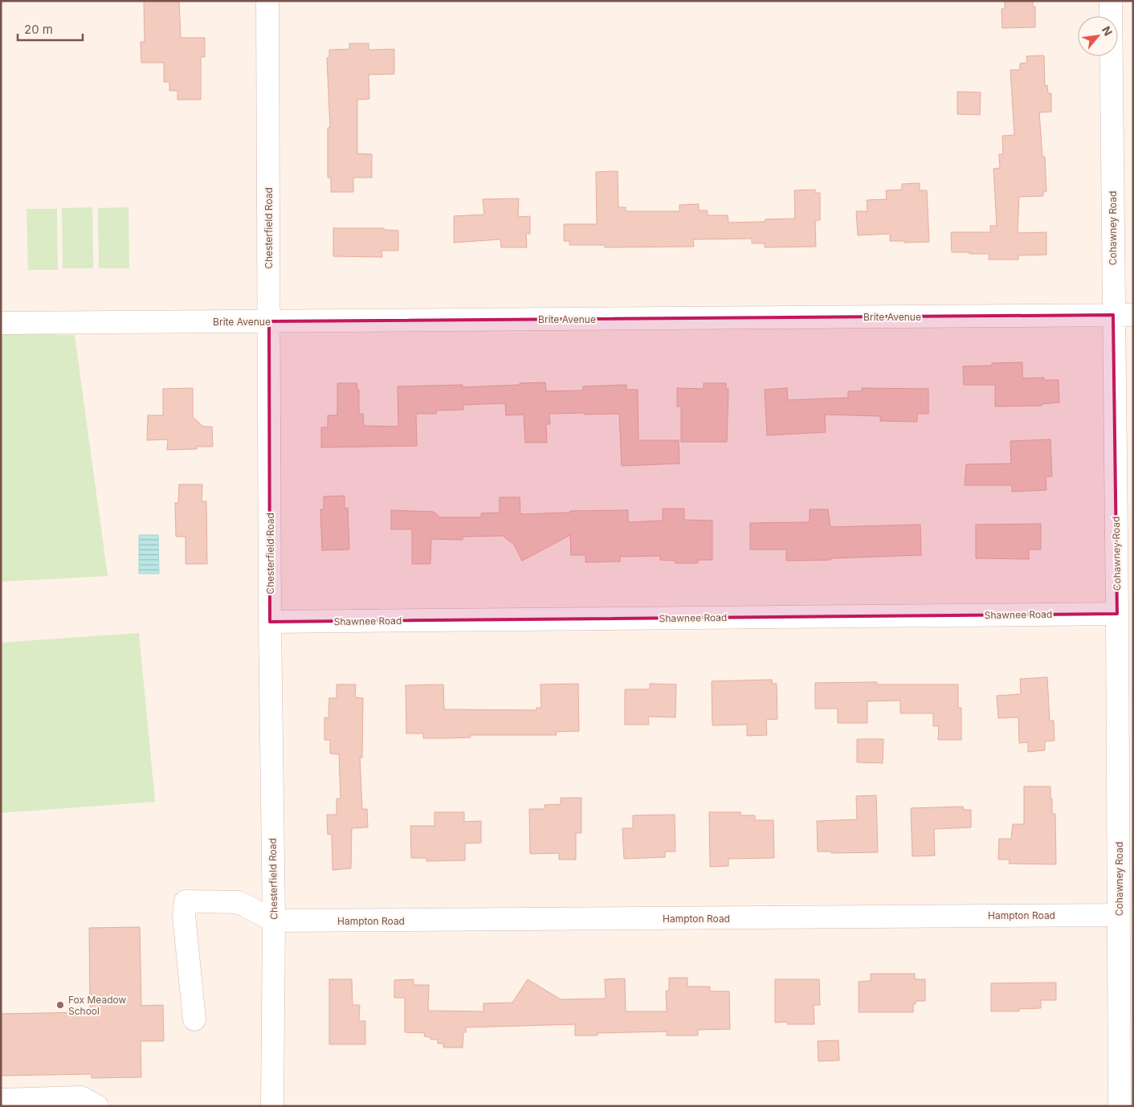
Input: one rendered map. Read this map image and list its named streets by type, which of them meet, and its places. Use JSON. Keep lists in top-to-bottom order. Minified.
{"streets":{"street":["Chesterfield Road","Cohawney Road","Brite Avenue","Shawnee Road","Hampton Road"]},"crossings":[["Chesterfield Road","Brite Avenue"],["Chesterfield Road","Shawnee Road"],["Chesterfield Road","Hampton Road"],["Cohawney Road","Brite Avenue"],["Cohawney Road","Shawnee Road"],["Cohawney Road","Hampton Road"]],"places":["Fox Meadow School"],"scale_bar":"20 m","north":"top right"}
